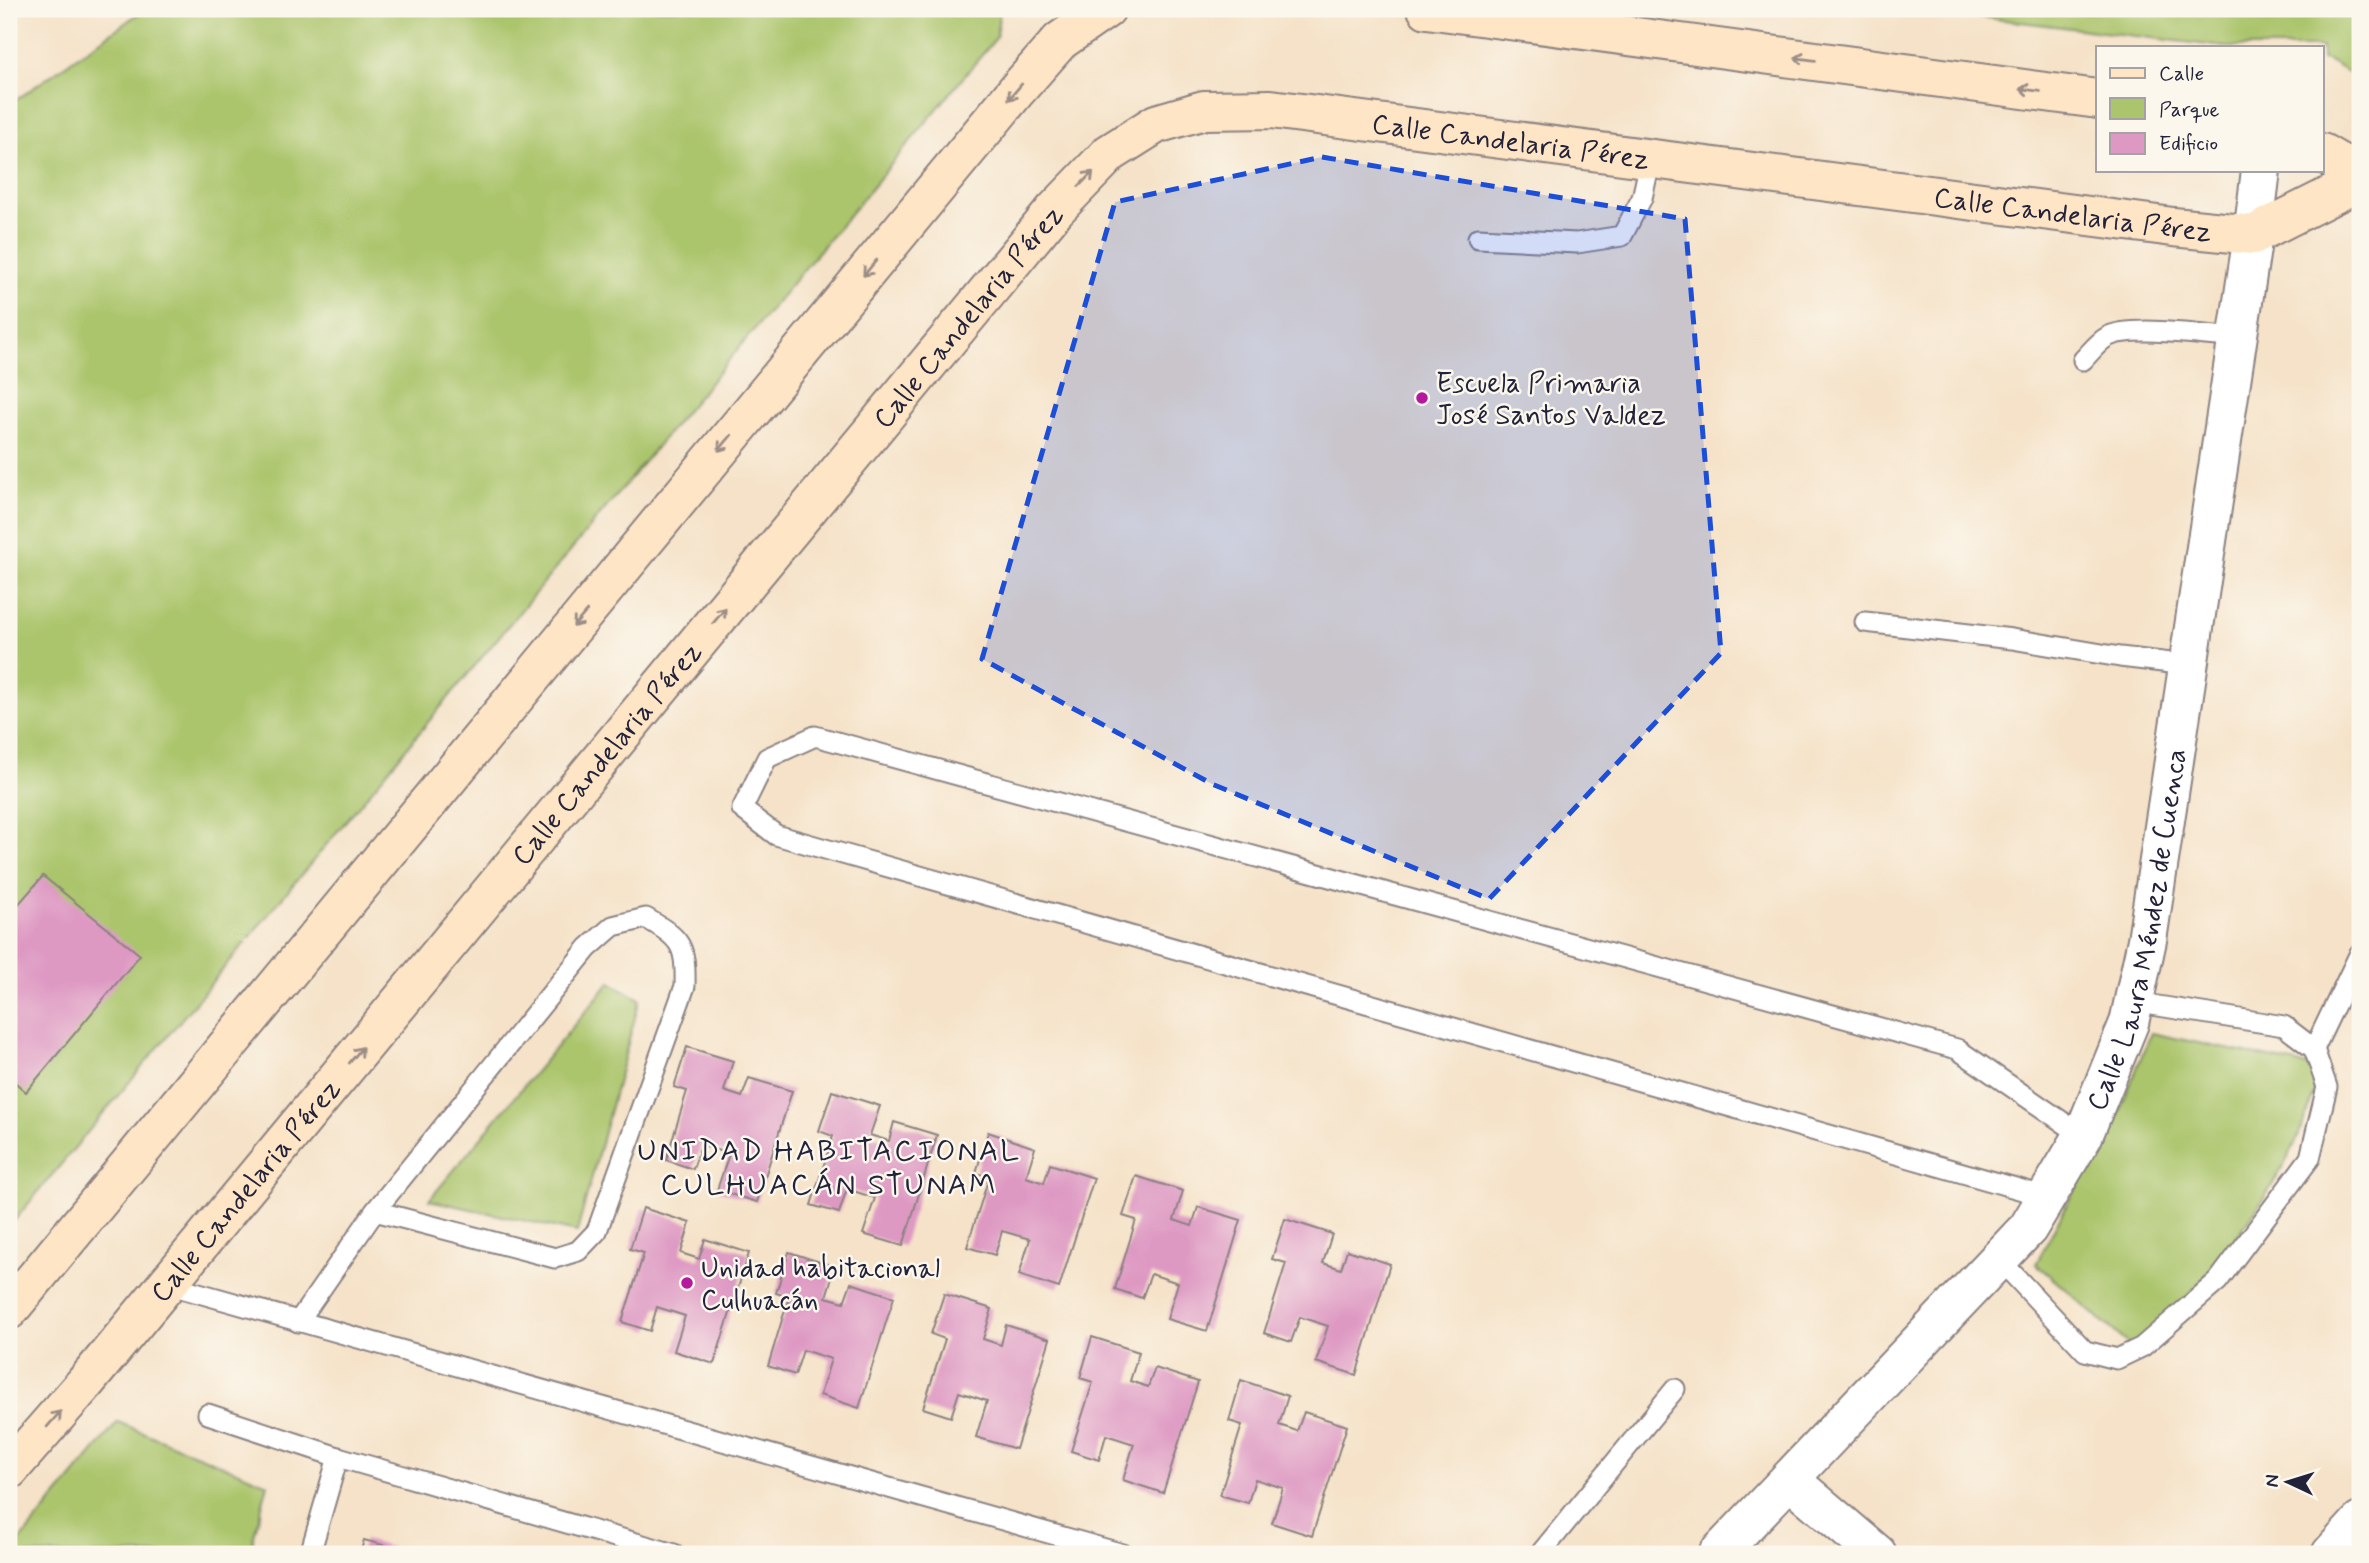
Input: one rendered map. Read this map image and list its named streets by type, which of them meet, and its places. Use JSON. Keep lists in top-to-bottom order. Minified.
{"streets":{"main road":["Calle Candelaria Pérez"],"street":["Calle Laura Méndez de Cuenca"]},"crossings":[["Calle Candelaria Pérez","Calle Laura Méndez de Cuenca"]],"districts":["UNIDAD HABITACIONAL CULHUACÁN STUNAM"],"places":["Escuela Primaria José Santos Valdez","Unidad habitacional Culhuacán"],"legend":["Calle","Parque","Edificio"],"north":"left"}
